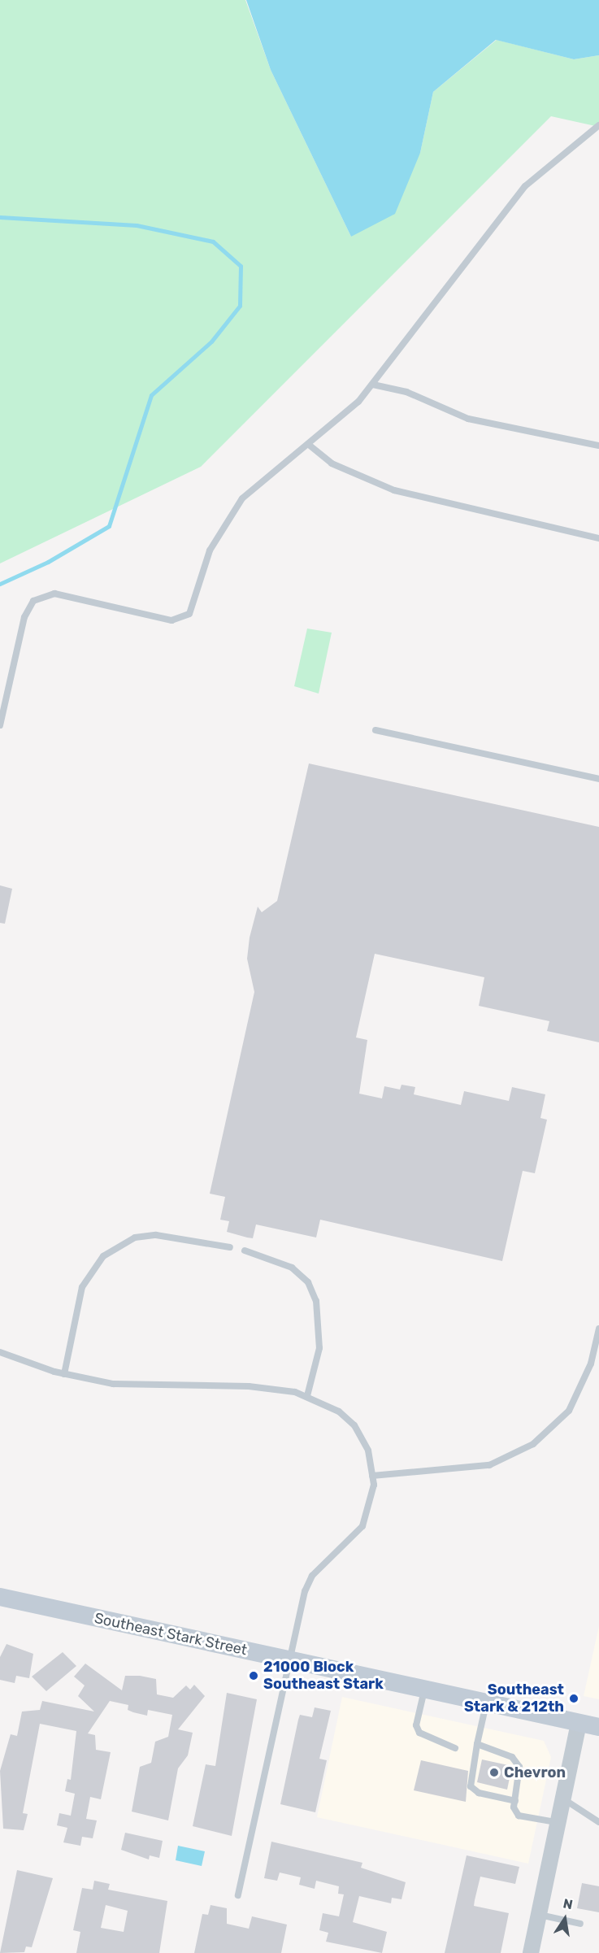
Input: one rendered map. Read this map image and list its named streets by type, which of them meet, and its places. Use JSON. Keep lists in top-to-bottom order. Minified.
{"streets":{"main road":["Southeast Stark Street"]},"places":["21000 Block Southeast Stark","Southeast Stark & 212th","Chevron"],"north":"top"}
